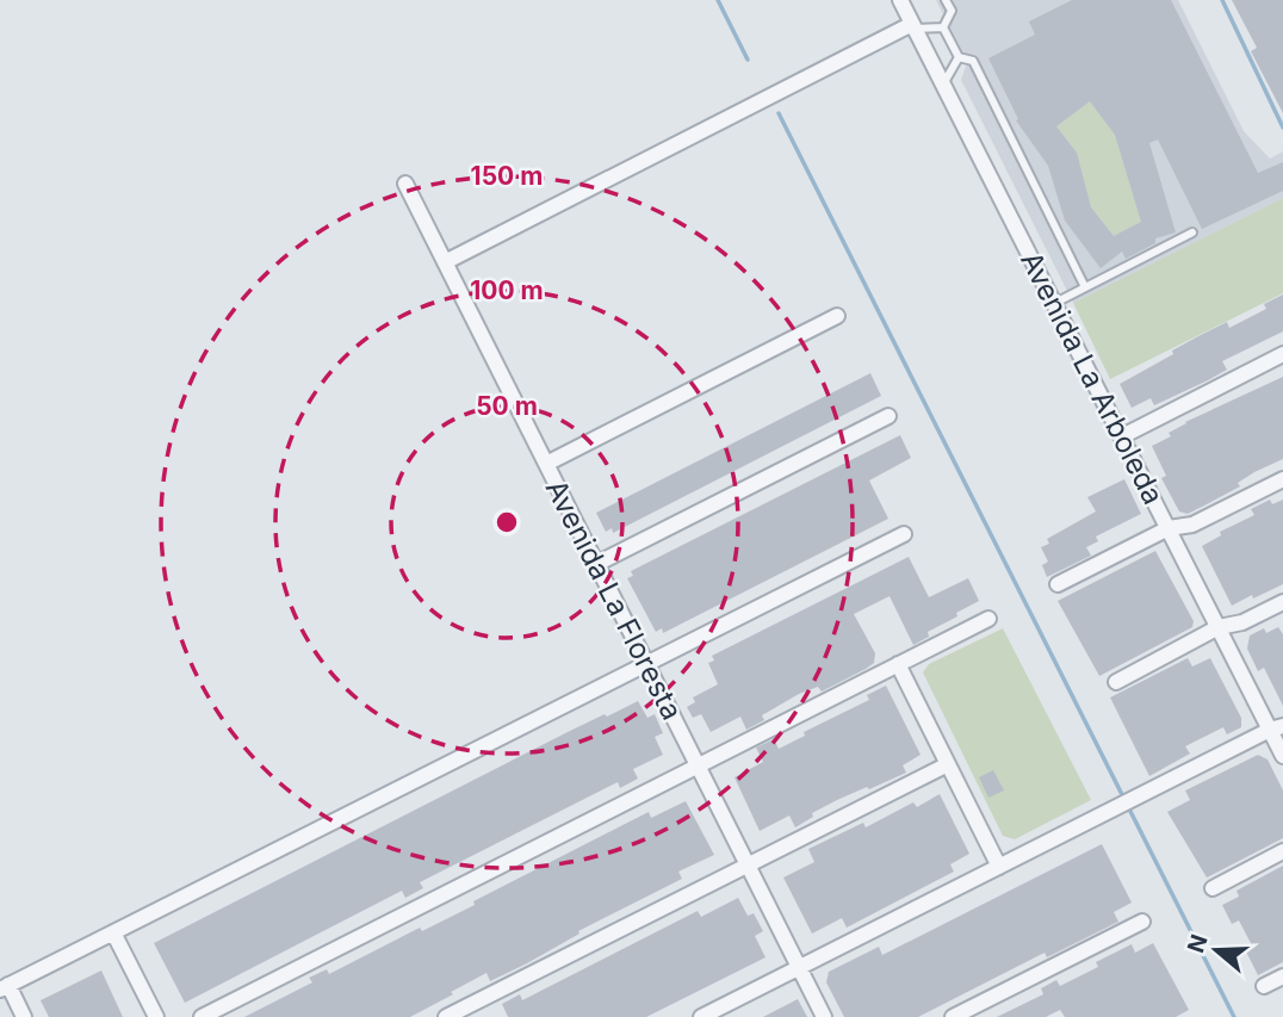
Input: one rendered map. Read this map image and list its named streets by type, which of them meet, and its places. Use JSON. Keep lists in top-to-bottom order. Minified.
{"streets":{"street":["Avenida La Arboleda","Avenida La Floresta"]},"north":"left","rings":["150 m","100 m","50 m"]}
